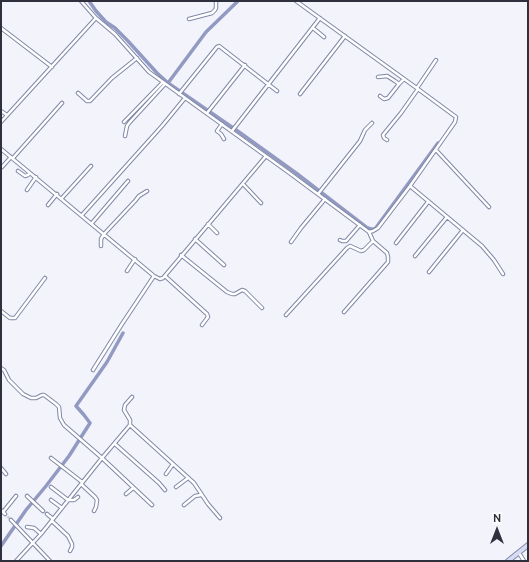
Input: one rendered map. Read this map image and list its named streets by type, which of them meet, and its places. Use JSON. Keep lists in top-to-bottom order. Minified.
{"north":"top"}
